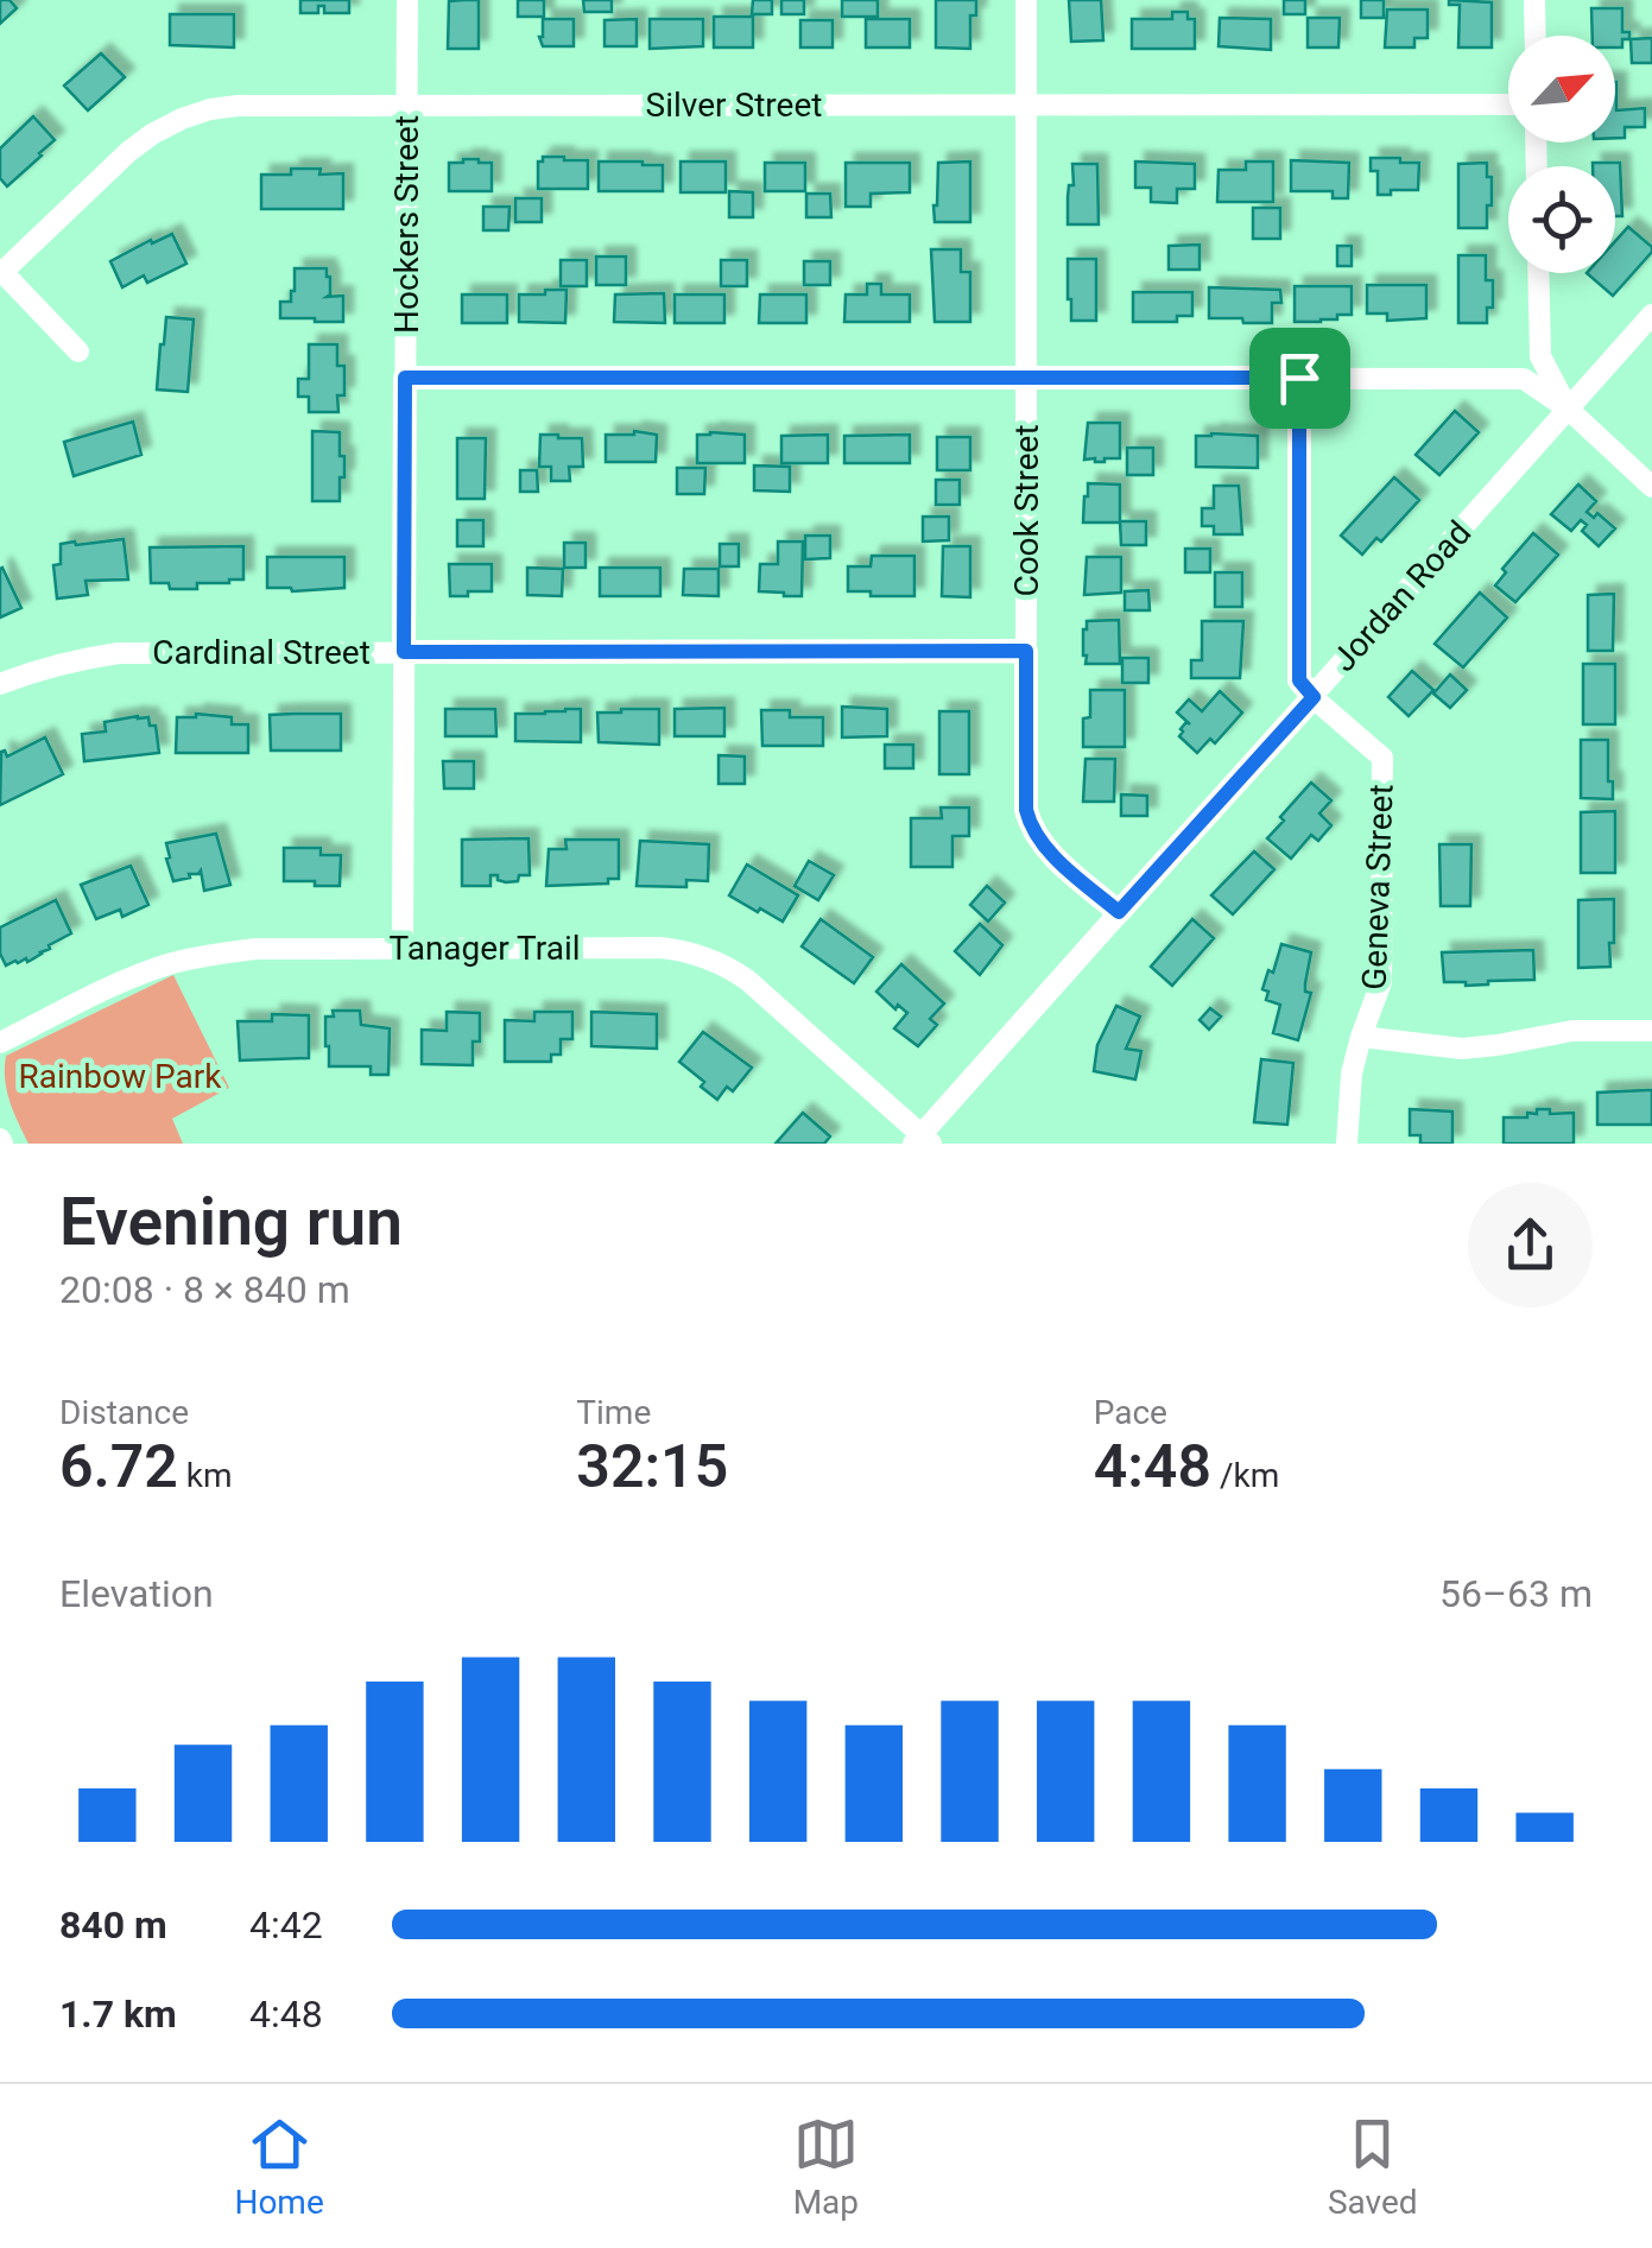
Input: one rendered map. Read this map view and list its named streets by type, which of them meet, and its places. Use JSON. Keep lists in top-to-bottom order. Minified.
{"streets":{"street":["Silver Street","Hockers Street","Cook Street","Jordan Road","Cardinal Street","Geneva Street","Tanager Trail"]},"crossings":[["Silver Street","Hockers Street"],["Silver Street","Cook Street"],["Hockers Street","Cardinal Street"],["Hockers Street","Tanager Trail"],["Cook Street","Jordan Road"],["Cook Street","Cardinal Street"],["Jordan Road","Geneva Street"],["Jordan Road","Tanager Trail"]],"parks":["Rainbow Park"],"north":"top right","page":{"heading":["Evening run","20:08 · 8 × 840 m"],"stats":[["Distance","6.72 km"],["Time","32:15"],["Pace","4:48 /km"]],"chart":["Elevation","56–63 m"],"list":[{"name":"840 m","note":"4:42"},{"name":"1.7 km","note":"4:48"}],"tabs":["Home","Map","Saved"]}}
